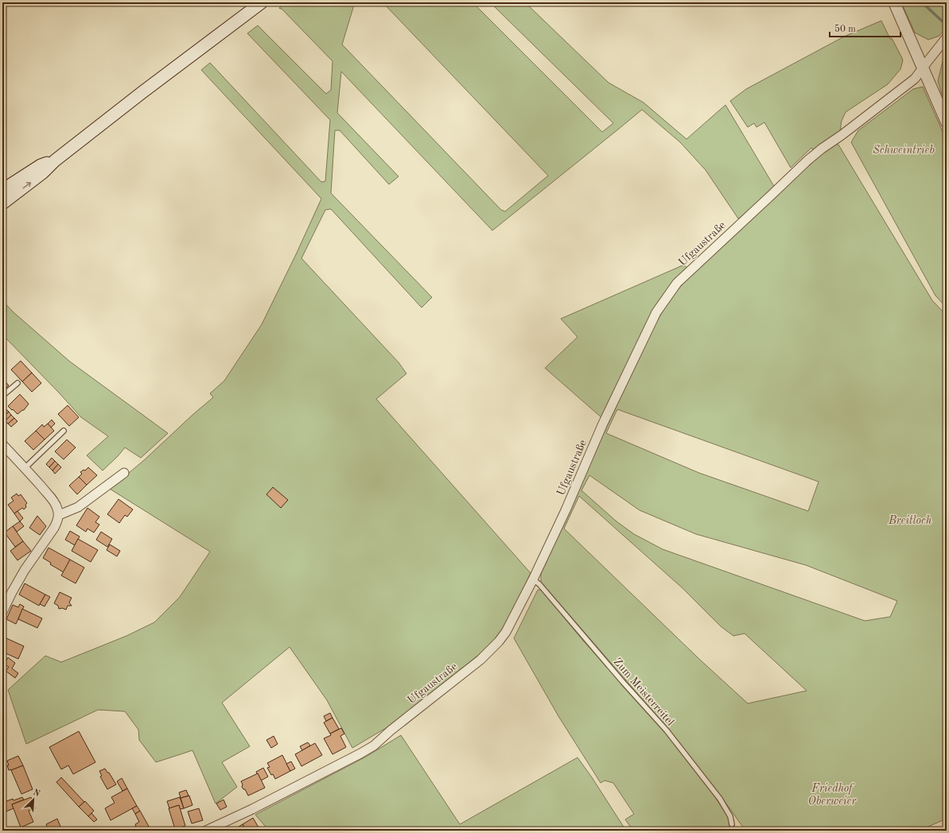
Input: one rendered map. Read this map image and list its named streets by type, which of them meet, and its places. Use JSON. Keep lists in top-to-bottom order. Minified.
{"streets":{"street":["Ufgaustraße"],"lane":["Zum Meisterreitel"]},"crossings":[["Ufgaustraße","Zum Meisterreitel"]],"parks":["Schweintrieb","Breitloch","Friedhof Oberweier"],"scale_bar":"50 m","north":"top right"}
